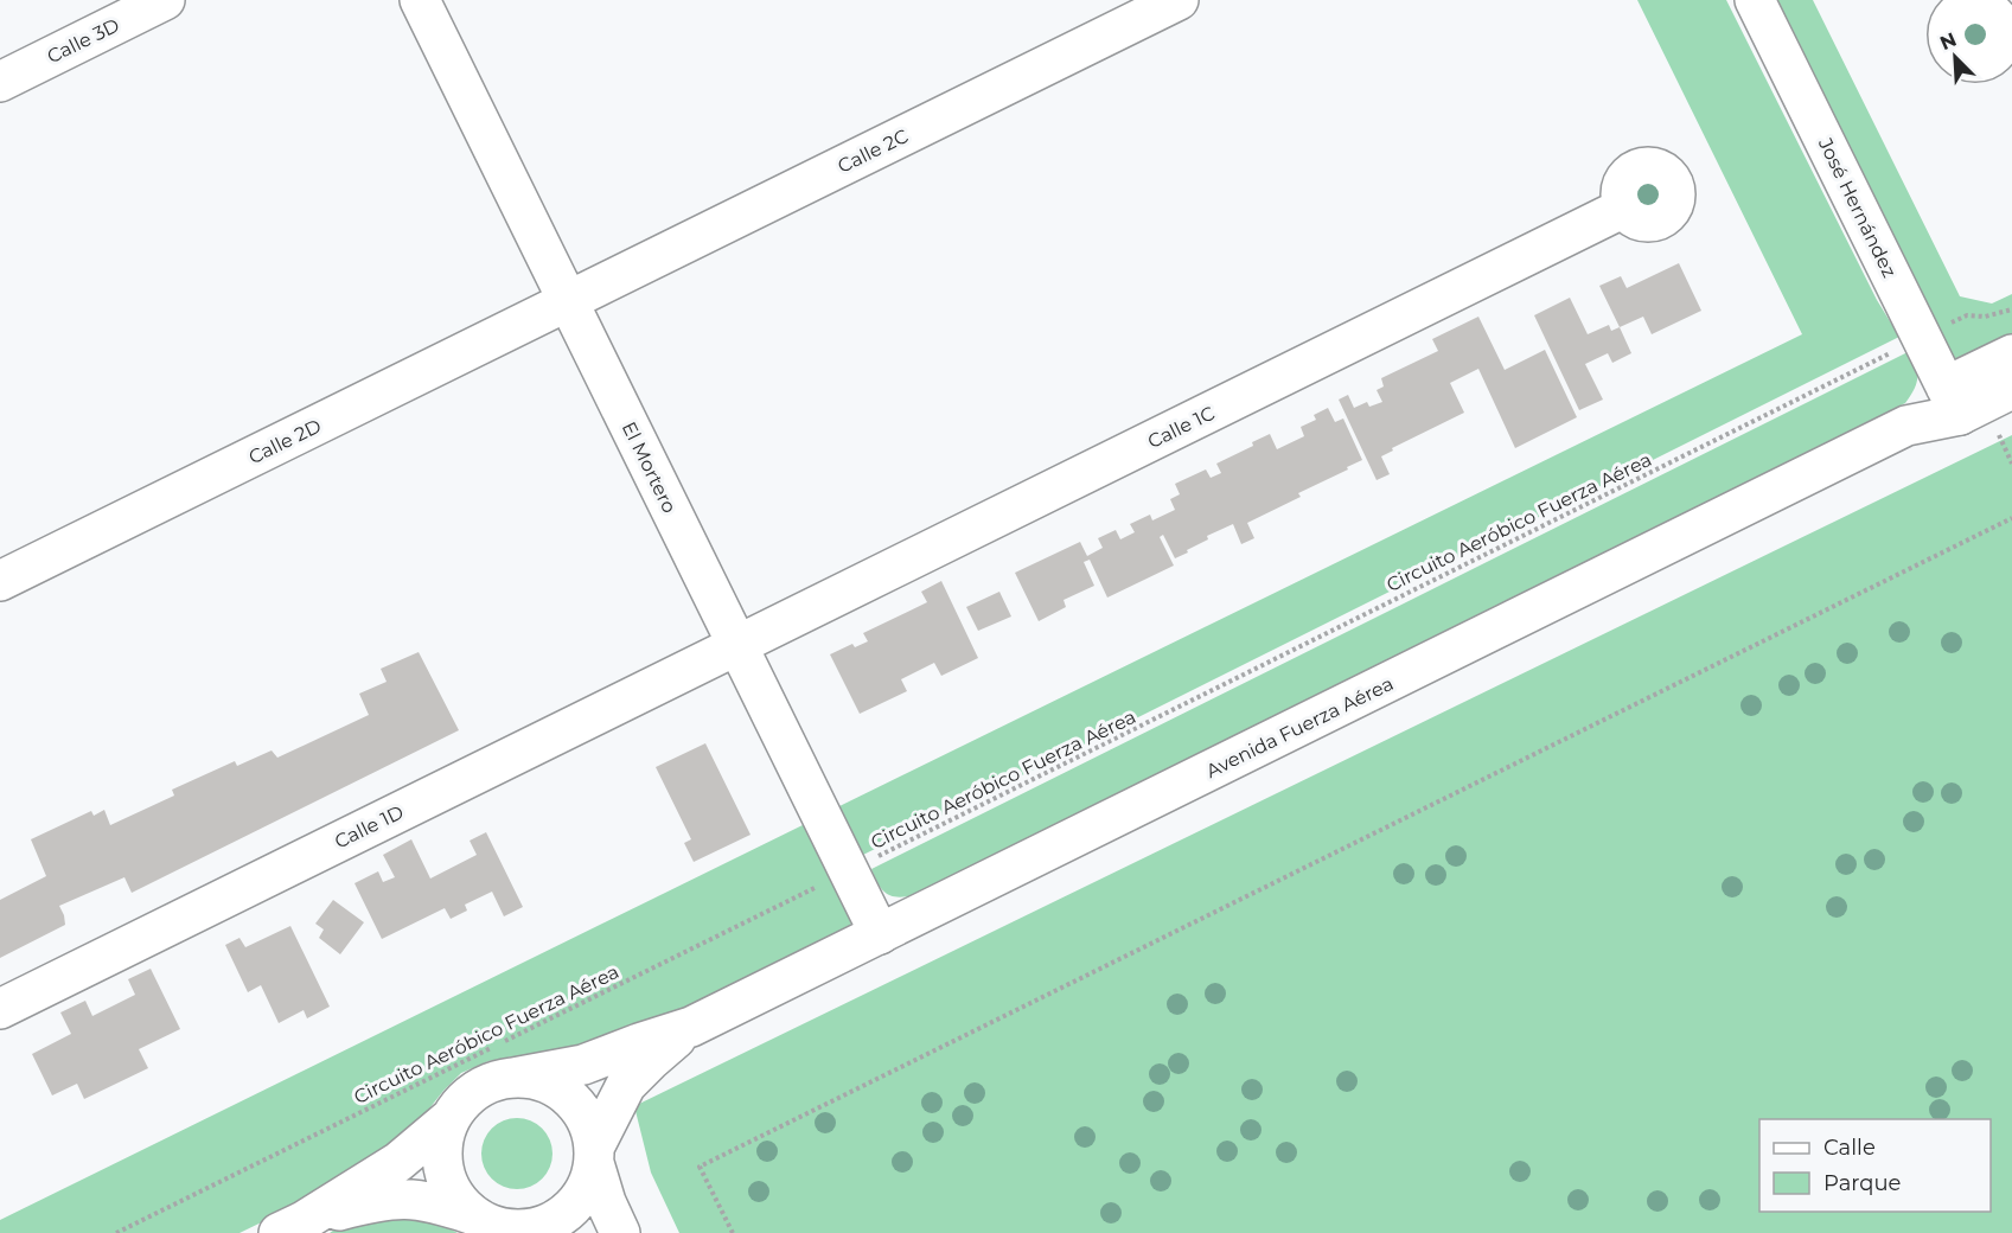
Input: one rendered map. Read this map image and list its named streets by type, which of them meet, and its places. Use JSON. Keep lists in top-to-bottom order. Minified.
{"streets":{"street":["Calle 3D","Calle 2C","José Hernández","Calle 1C","Calle 2D","El Mortero","Avenida Fuerza Aérea","Calle 1D"],"path":["Circuito Aeróbico Fuerza Aérea"]},"crossings":[["Calle 2C","Calle 2D"],["Calle 2C","El Mortero"],["José Hernández","Avenida Fuerza Aérea"],["Calle 1C","El Mortero"],["Calle 1C","Calle 1D"],["Calle 2D","El Mortero"],["El Mortero","Circuito Aeróbico Fuerza Aérea"],["El Mortero","Avenida Fuerza Aérea"],["El Mortero","Calle 1D"]],"legend":["Calle","Parque"],"north":"top left"}
